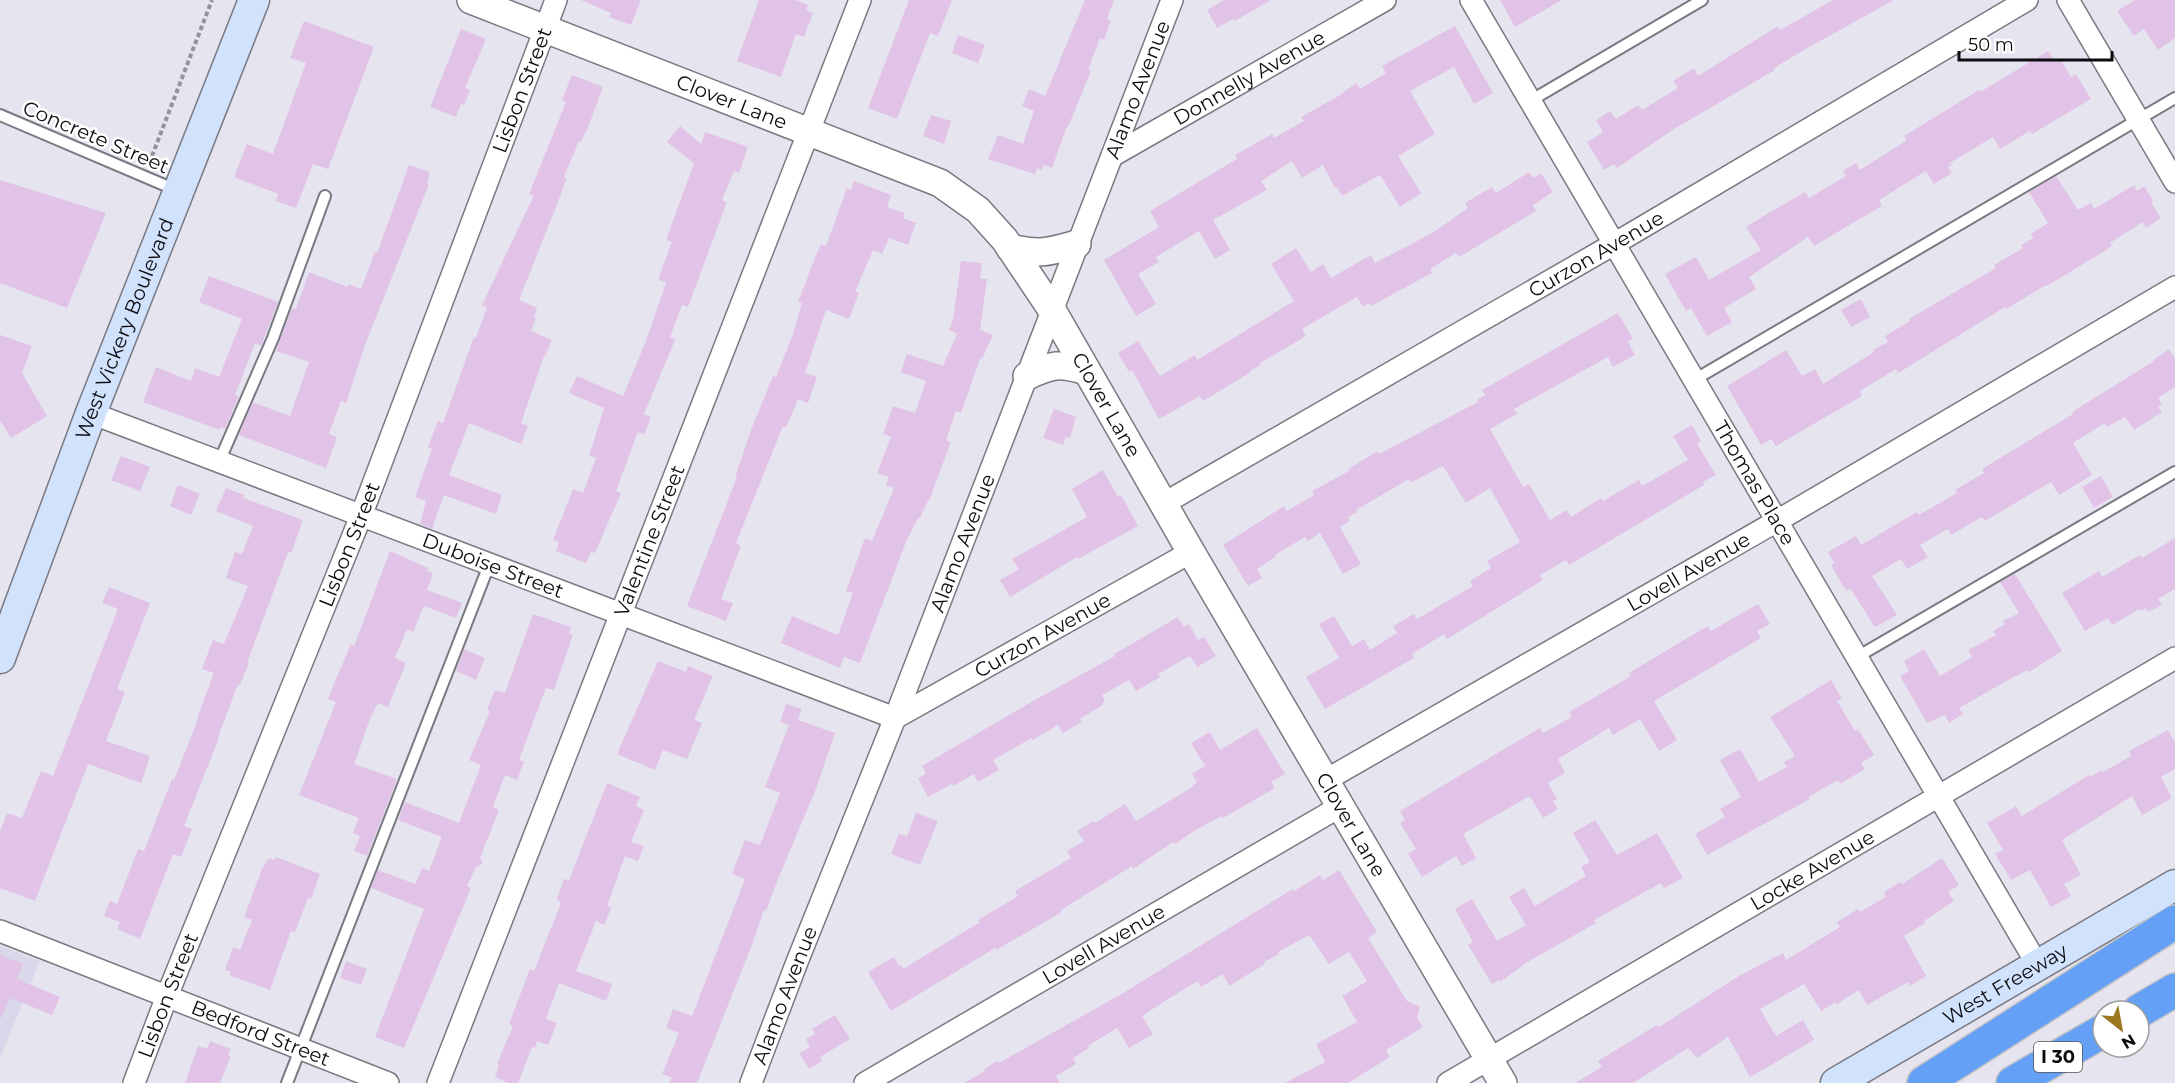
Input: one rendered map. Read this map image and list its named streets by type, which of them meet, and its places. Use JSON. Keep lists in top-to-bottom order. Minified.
{"streets":{"highway":["I 30"],"main road":["West Vickery Boulevard","West Freeway"],"street":["Donnelly Avenue","Lisbon Street","Alamo Avenue","Clover Lane","Curzon Avenue","Thomas Place","Valentine Street","Duboise Street","Lovell Avenue","Locke Avenue","Bedford Street"],"lane":["Concrete Street"]},"crossings":[["Donnelly Avenue","Alamo Avenue"],["Lisbon Street","Clover Lane"],["Lisbon Street","Duboise Street"],["Lisbon Street","Bedford Street"],["Alamo Avenue","Clover Lane"],["Alamo Avenue","Curzon Avenue"],["Alamo Avenue","Duboise Street"],["Clover Lane","Curzon Avenue"],["Clover Lane","Valentine Street"],["Clover Lane","Lovell Avenue"],["Clover Lane","Locke Avenue"],["Concrete Street","West Vickery Boulevard"],["Curzon Avenue","Thomas Place"],["Curzon Avenue","Duboise Street"],["West Vickery Boulevard","Duboise Street"],["Thomas Place","Lovell Avenue"],["Thomas Place","Locke Avenue"],["Thomas Place","West Freeway"],["Valentine Street","Duboise Street"]],"scale_bar":"50 m","north":"bottom right"}
